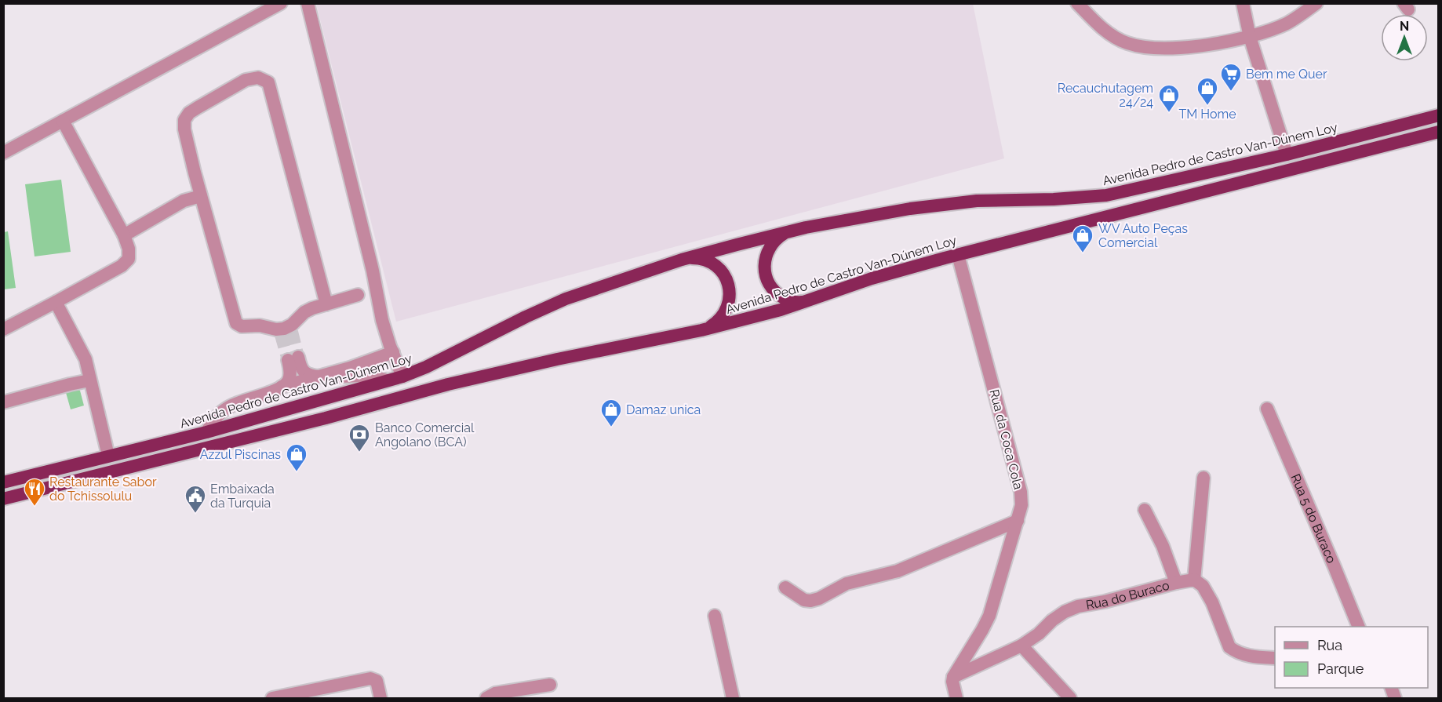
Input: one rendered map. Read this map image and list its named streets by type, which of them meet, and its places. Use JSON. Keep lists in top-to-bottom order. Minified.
{"streets":{"highway":["Avenida Pedro de Castro Van-Dúnem Loy"],"street":["Rua da Coca Cola","Rua 5 do Buraco","Rua do Buraco"]},"crossings":[["Avenida Pedro de Castro Van-Dúnem Loy","Rua da Coca Cola"],["Rua da Coca Cola","Rua do Buraco"]],"places":{"supermarket":["Bem me Quer"],"shop":["TM Home","Recauchutagem 24/24","WV Auto Peças Comercial","Damaz unica","Azzul Piscinas"],"bank":["Banco Comercial Angolano (BCA)"],"restaurant":["Restaurante Sabor do Tchissolulu"],"public building":["Embaixada da Turquia"]},"legend":["Rua","Parque"],"north":"top"}
